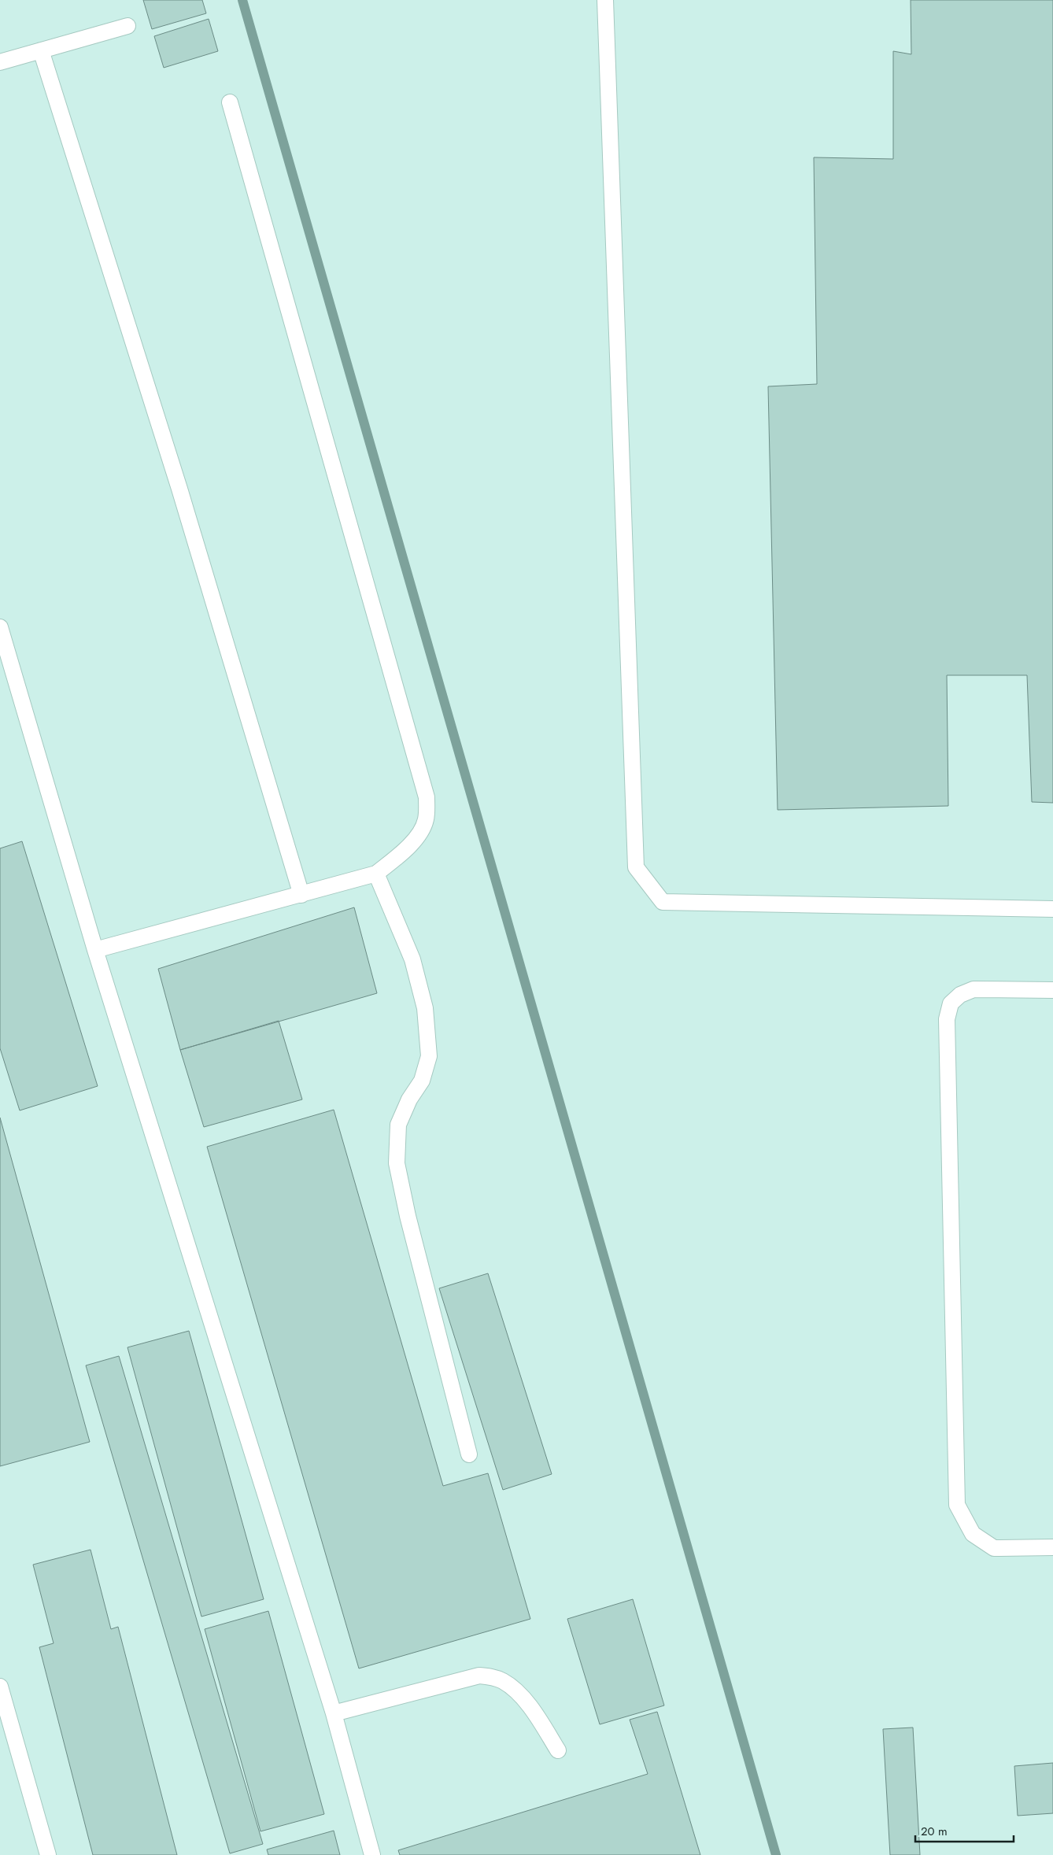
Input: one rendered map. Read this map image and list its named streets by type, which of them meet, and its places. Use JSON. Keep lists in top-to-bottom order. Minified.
{"scale_bar":"20 m"}
